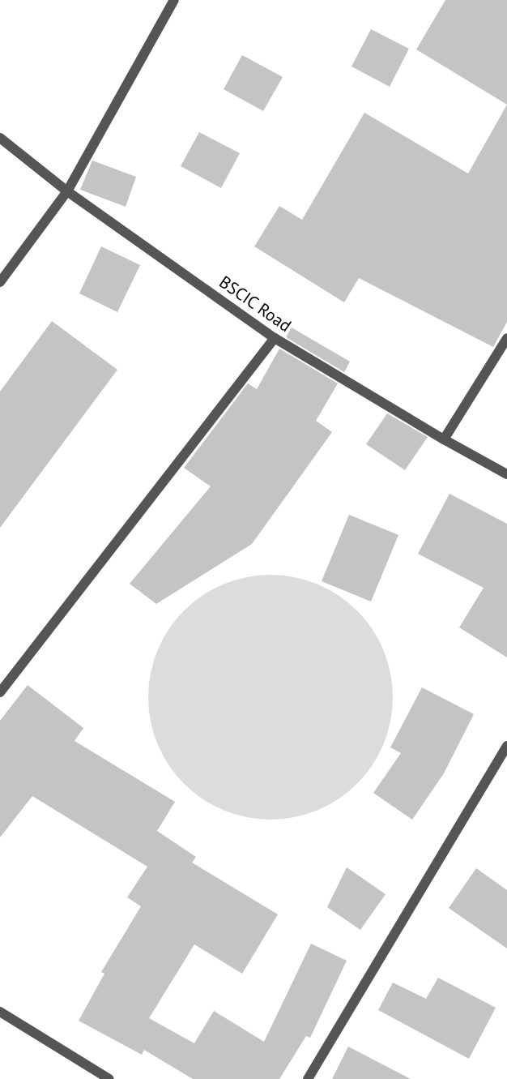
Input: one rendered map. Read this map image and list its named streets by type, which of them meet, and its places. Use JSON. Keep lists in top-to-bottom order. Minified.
{"streets":{"street":["BSCIC Road"]}}
